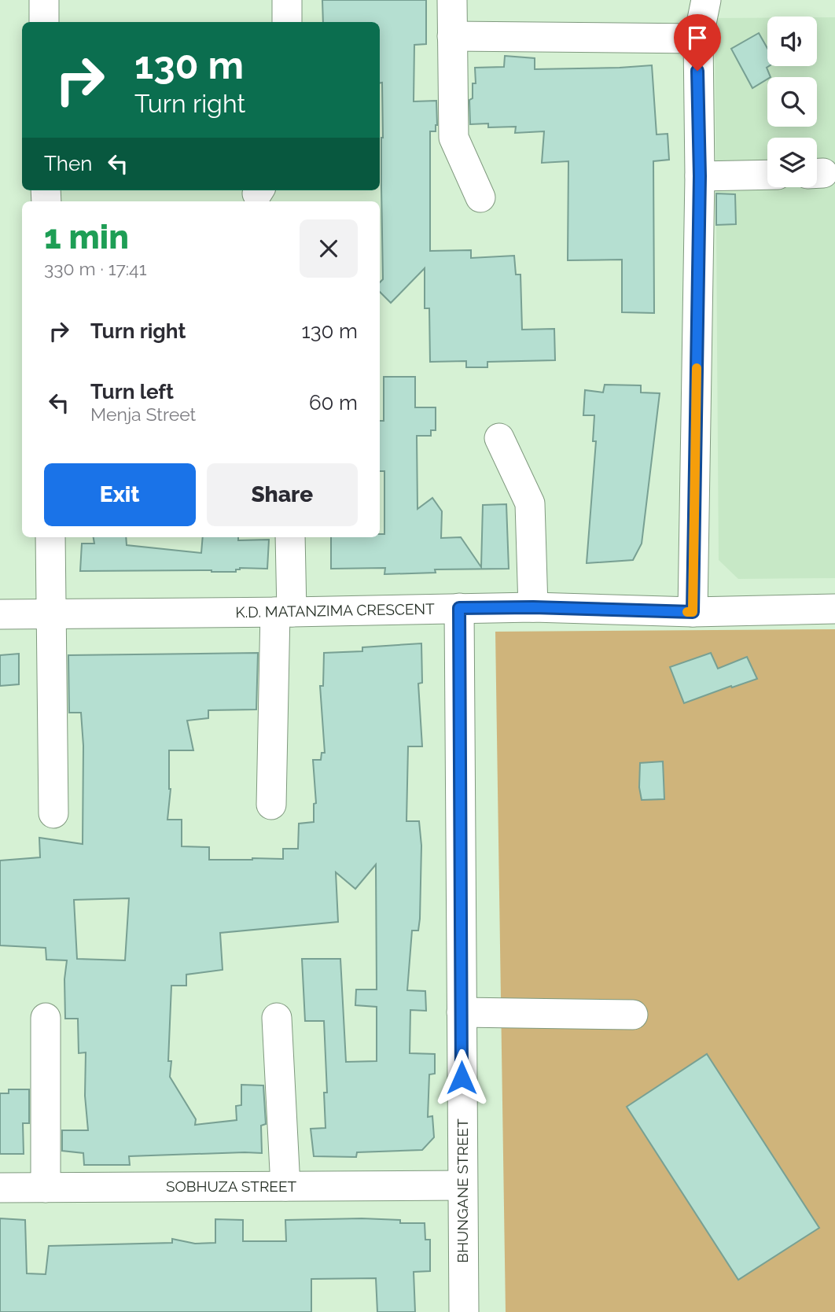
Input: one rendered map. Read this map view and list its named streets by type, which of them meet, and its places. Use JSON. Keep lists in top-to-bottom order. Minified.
{"streets":{"street":["K.D. MATANZIMA CRESCENT","SOBHUZA STREET","BHUNGANE STREET"]},"crossings":[["K.D. MATANZIMA CRESCENT","BHUNGANE STREET"],["SOBHUZA STREET","BHUNGANE STREET"]],"page":{"turn":["130 m","Turn right"],"then":"Then","heading":["1 min","330 m · 17:41"],"list":[{"name":"Turn right","value":"130 m"},{"name":"Turn left","note":"Menja Street","value":"60 m"}],"buttons":["Exit","Share"]}}
